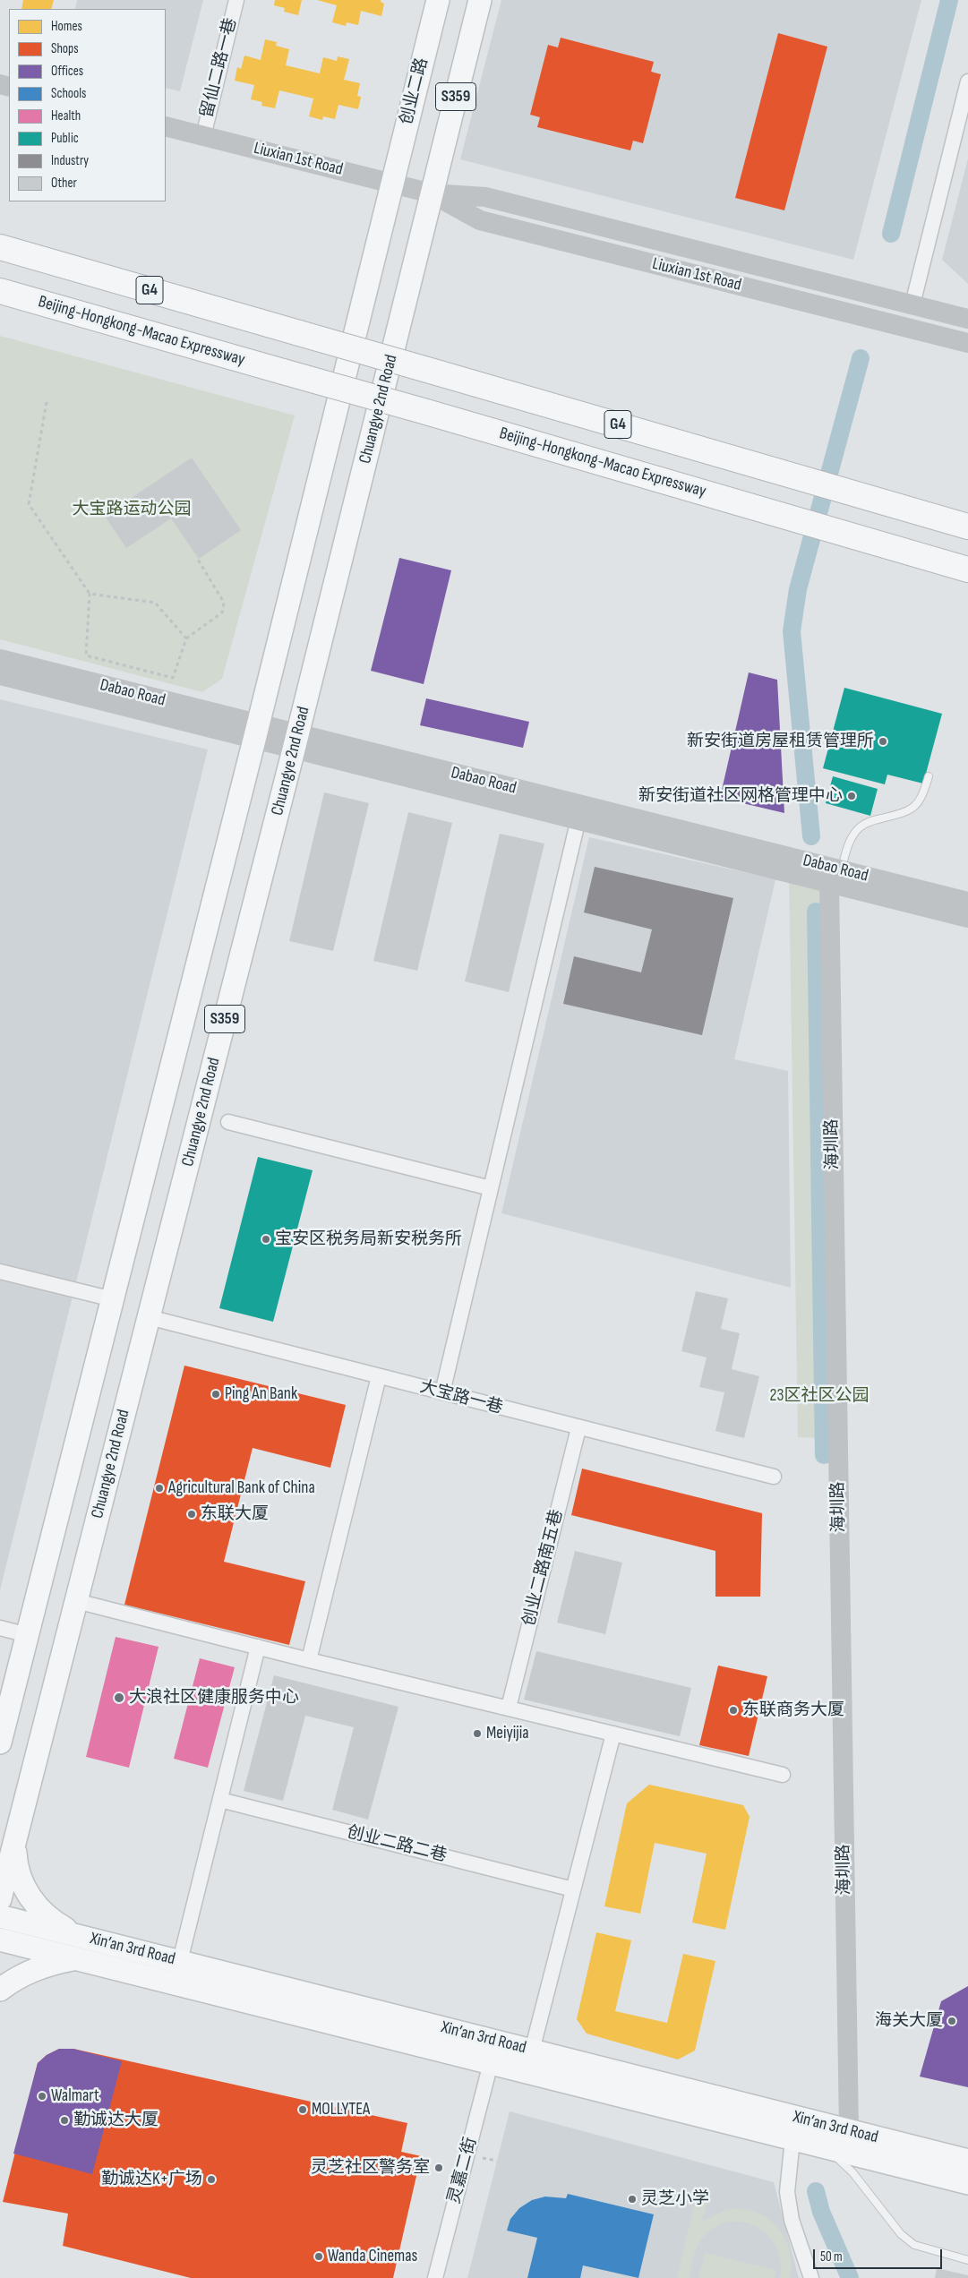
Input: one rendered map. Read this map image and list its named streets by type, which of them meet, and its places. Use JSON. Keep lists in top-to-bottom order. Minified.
{"streets":{"highway":["G4","Beijing-Hongkong-Macao Expressway"],"main road":["创业二路","S359","Liuxian 1st Road","Chuangye 2nd Road","Dabao Road","海圳路","Xin’an 3rd Road"],"street":["留仙二路一巷","大宝路一巷","创业二路南五巷","创业二路二巷","灵嘉二街"]},"crossings":[["留仙二路一巷","Liuxian 1st Road"],["创业二路","S359"],["创业二路","Liuxian 1st Road"],["S359","Liuxian 1st Road"],["S359","Chuangye 2nd Road"],["S359","Dabao Road"],["Liuxian 1st Road","Chuangye 2nd Road"],["Chuangye 2nd Road","Dabao Road"],["Chuangye 2nd Road","大宝路一巷"],["Dabao Road","海圳路"],["海圳路","Xin’an 3rd Road"],["大宝路一巷","创业二路南五巷"],["Xin’an 3rd Road","灵嘉二街"]],"parks":["大宝路运动公园","23区社区公园"],"places":["新安街道房屋租赁管理所","新安街道社区网格管理中心","宝安区税务局新安税务所","Ping An Bank","Agricultural Bank of China","东联大厦","大浪社区健康服务中心","东联商务大厦","Meiyijia","海关大厦","Walmart","MOLLYTEA","勤诚达大厦","灵芝社区警务室","勤诚达K+广场","灵芝小学","Wanda Cinemas"],"legend":["Homes","Shops","Offices","Schools","Health","Public","Industry","Other"],"scale_bar":"50 m"}
